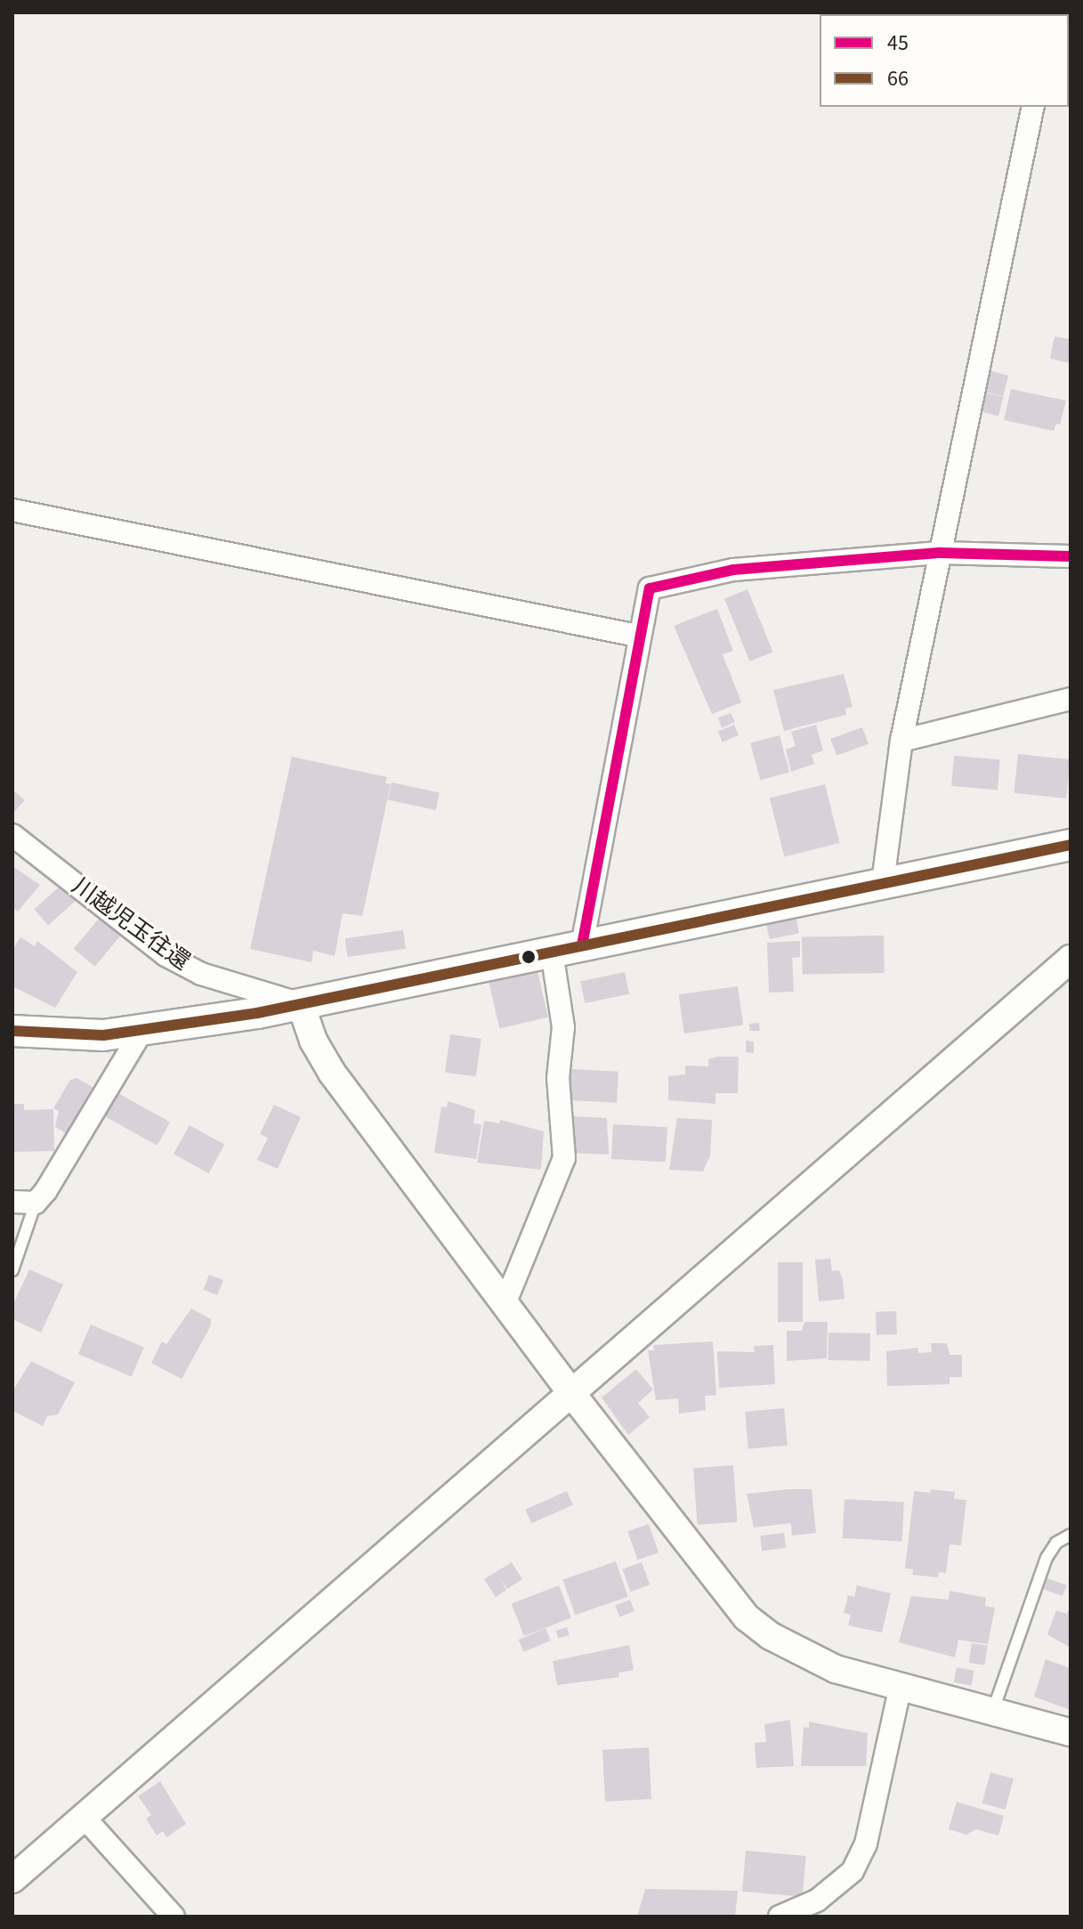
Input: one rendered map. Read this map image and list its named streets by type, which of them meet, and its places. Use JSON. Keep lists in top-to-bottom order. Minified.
{"streets":{"street":["川越児玉往還"]},"lines":["transit line 45","transit line 66"],"legend":["45","66"]}
